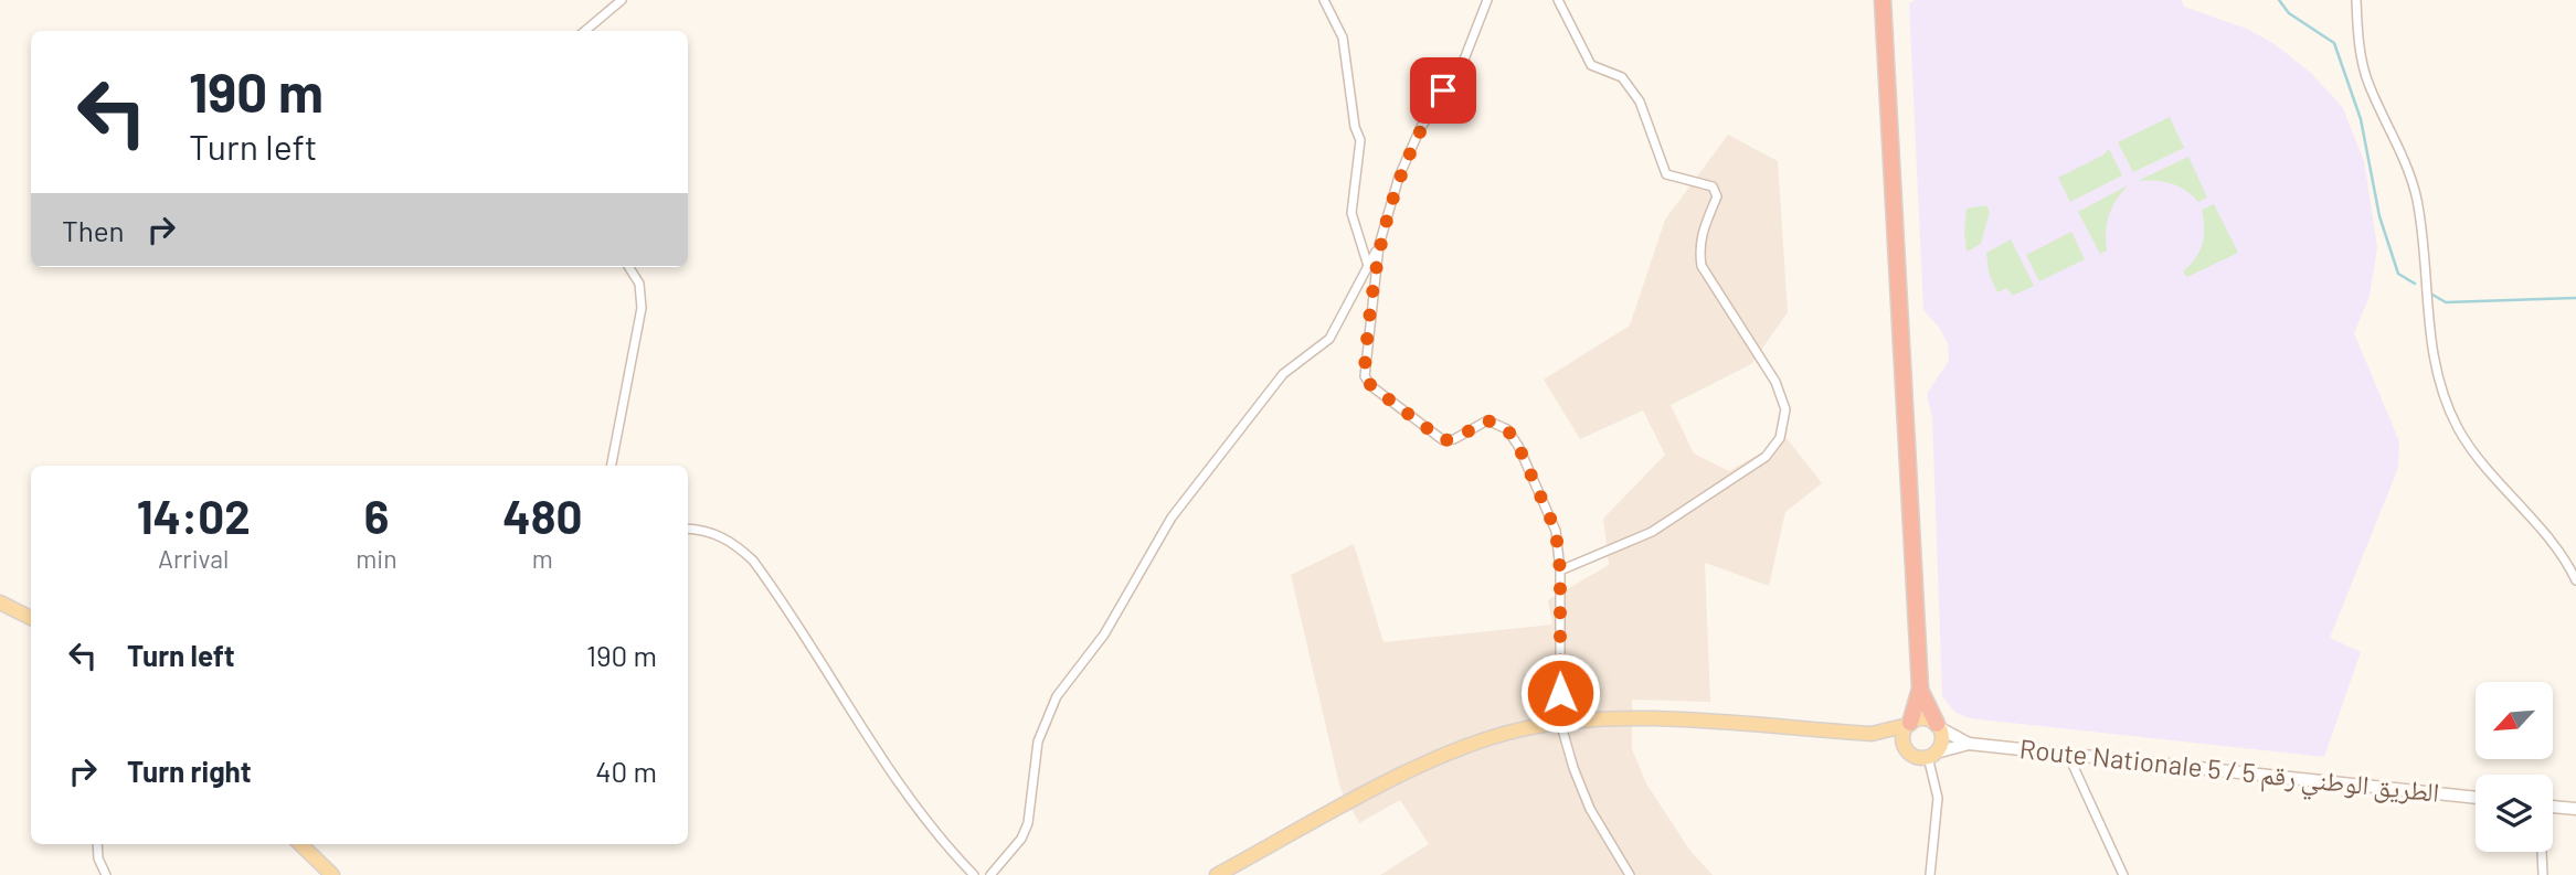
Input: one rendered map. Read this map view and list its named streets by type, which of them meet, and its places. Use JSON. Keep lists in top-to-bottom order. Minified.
{"streets":{"main road":["Route Nationale 5 / الطريق الوطني رقم 5"]},"north":"bottom left","page":{"turn":["190 m","Turn left"],"then":"Then","eta":["14:02","Arrival","6","min","480","m"],"list":[{"name":"Turn left","value":"190 m"},{"name":"Turn right","value":"40 m"}]}}
